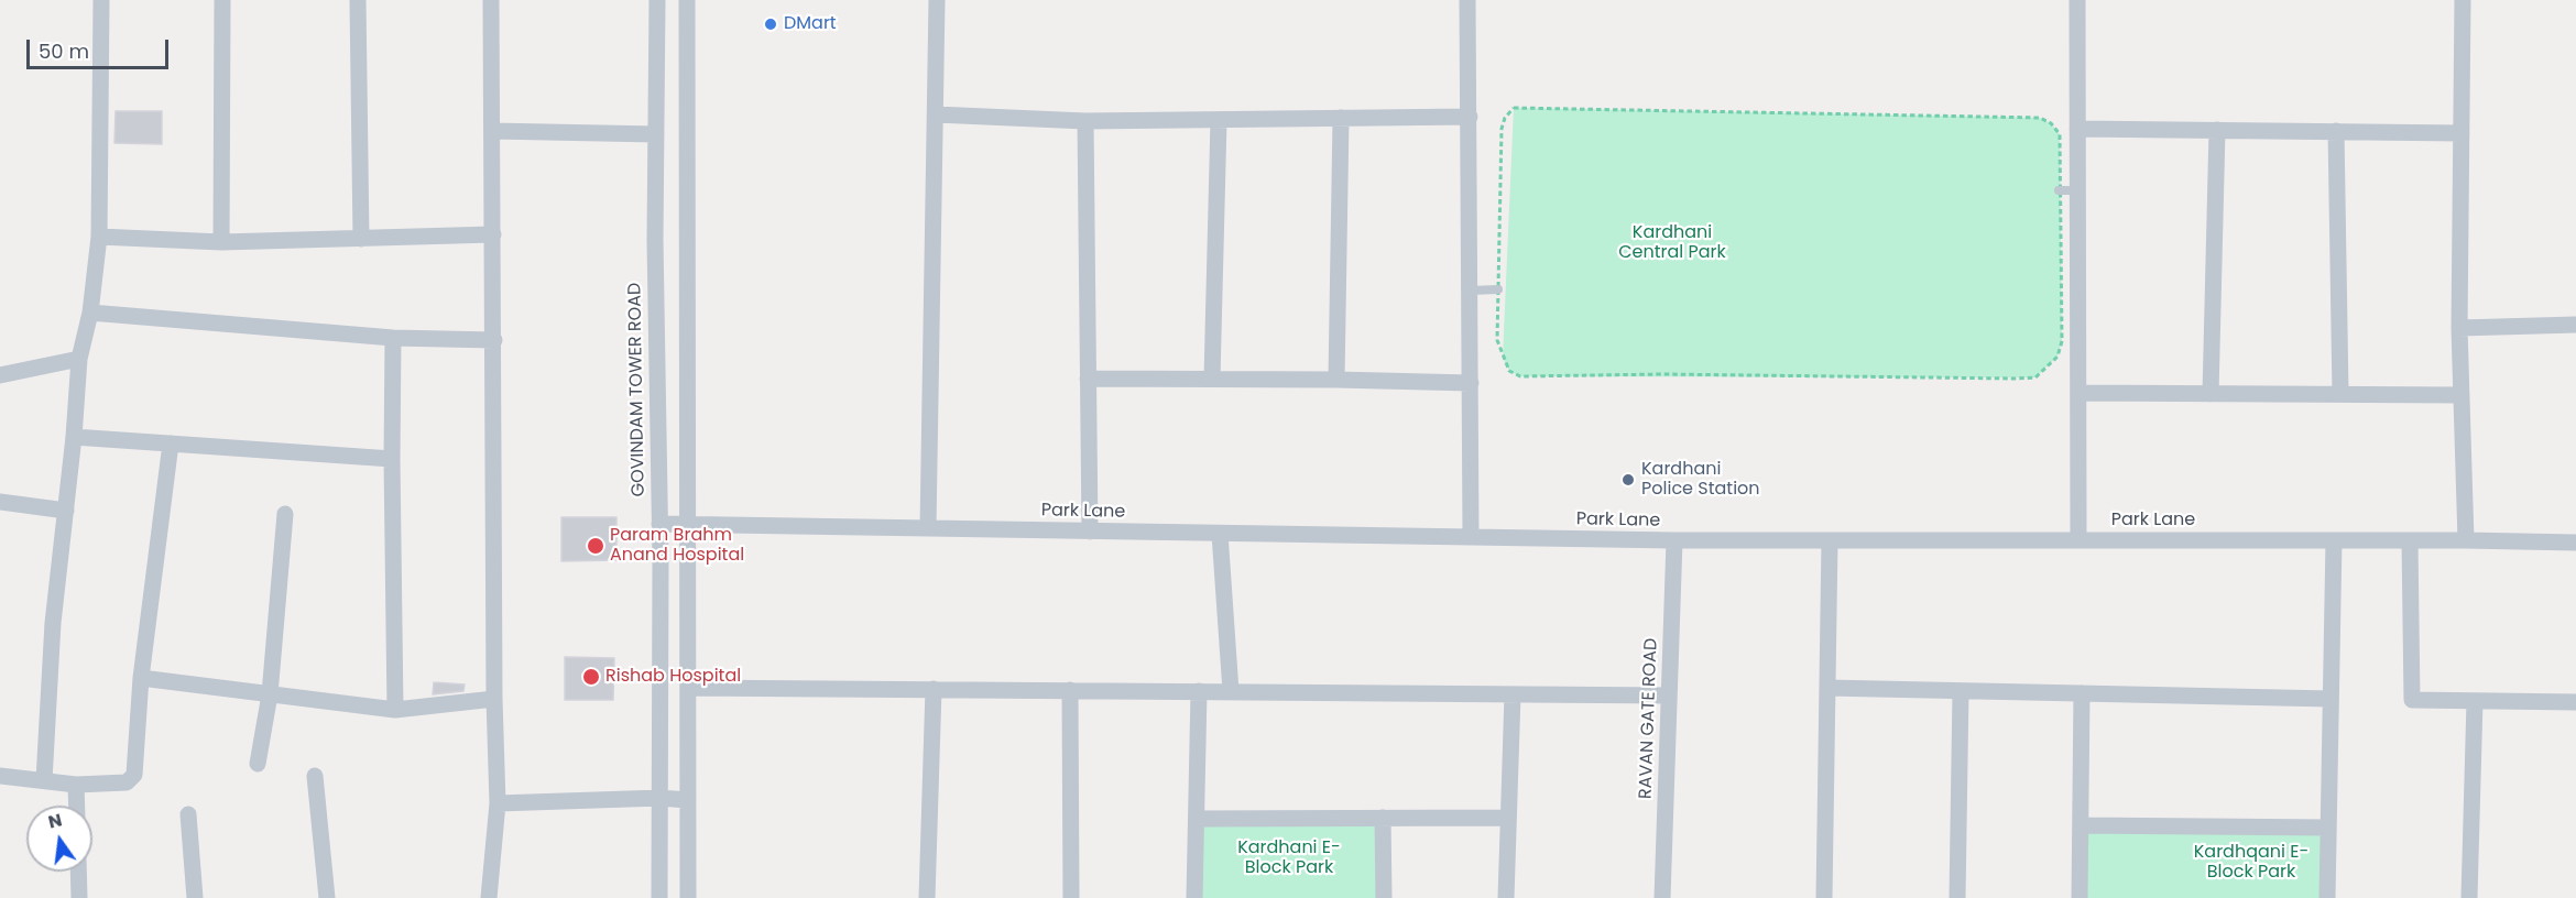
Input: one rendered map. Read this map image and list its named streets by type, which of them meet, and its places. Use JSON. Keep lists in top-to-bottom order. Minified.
{"streets":{"street":["GOVINDAM TOWER ROAD","Park Lane","RAVAN GATE ROAD"]},"crossings":[["GOVINDAM TOWER ROAD","Park Lane"],["Park Lane","RAVAN GATE ROAD"]],"parks":["Kardhani Central Park","Kardhani E- Block Park","Kardhqani E- Block Park"],"places":["DMart","Kardhani Police Station","Param Brahm Anand Hospital","Rishab Hospital"],"scale_bar":"50 m","north":"top"}
